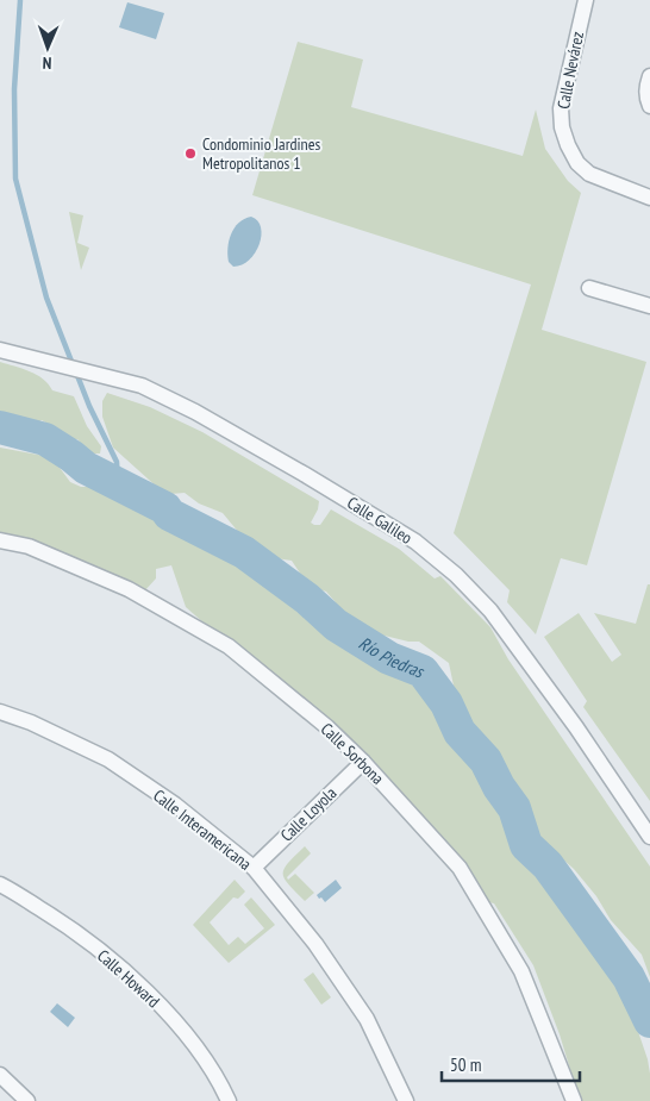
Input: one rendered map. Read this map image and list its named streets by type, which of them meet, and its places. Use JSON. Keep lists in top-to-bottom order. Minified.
{"streets":{"street":["Calle Nevárez","Calle Galileo","Calle Sorbona","Calle Loyola","Calle Interamericana","Calle Howard"]},"crossings":[["Calle Sorbona","Calle Loyola"],["Calle Loyola","Calle Interamericana"]],"water":["Río Piedras"],"places":["Condominio Jardines Metropolitanos 1"],"scale_bar":"50 m","north":"bottom"}
